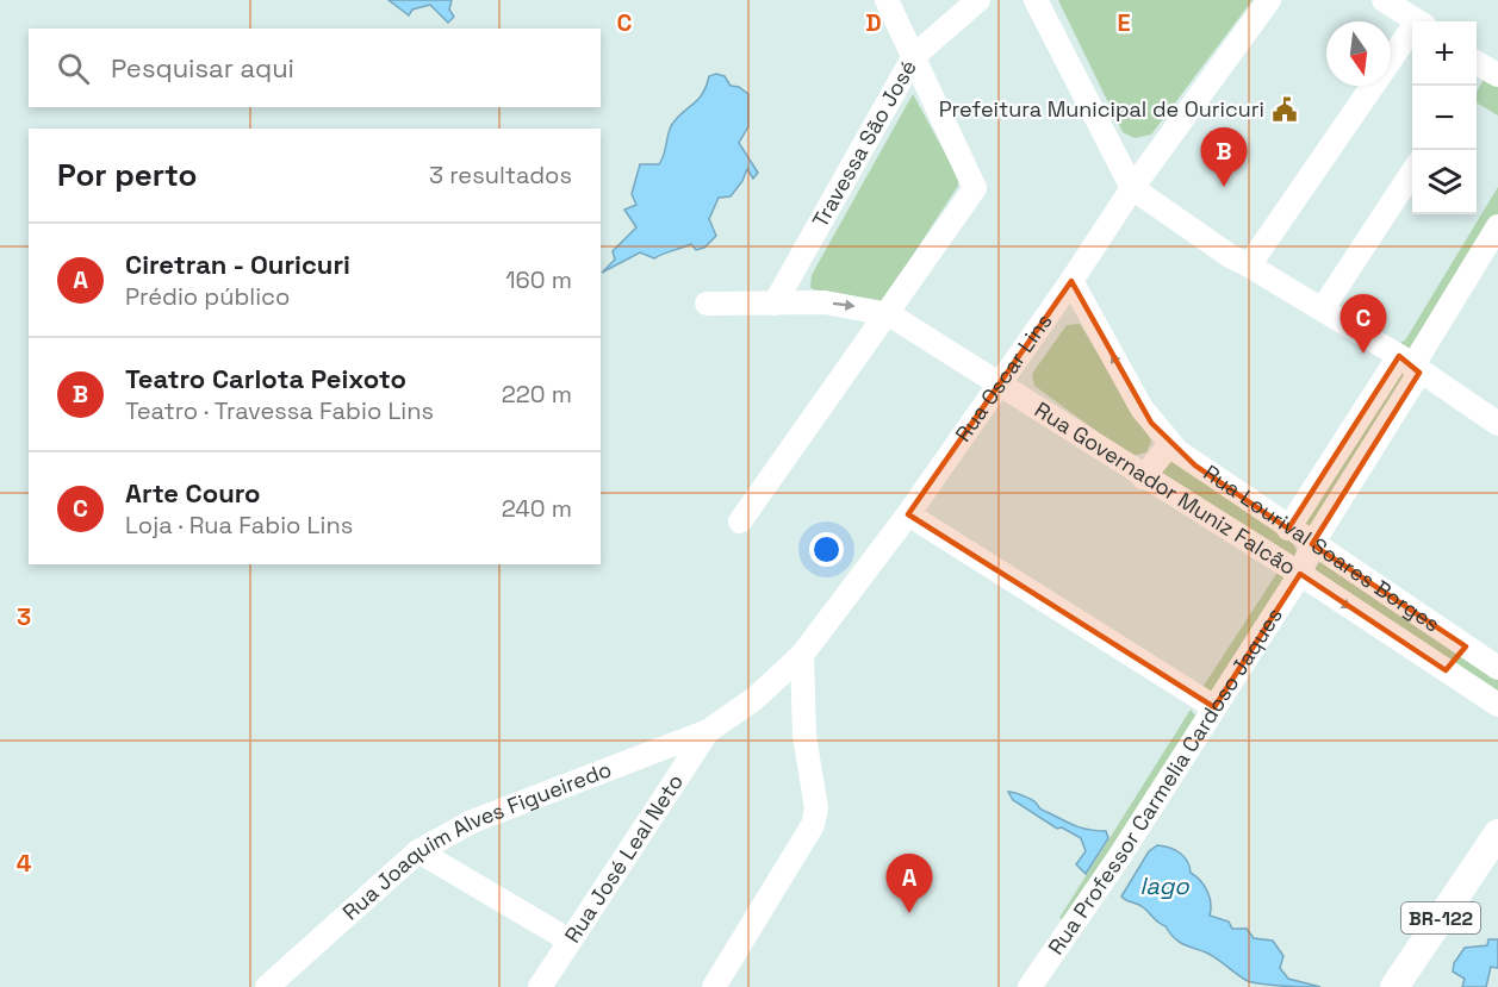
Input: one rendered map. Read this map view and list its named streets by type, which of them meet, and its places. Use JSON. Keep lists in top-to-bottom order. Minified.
{"streets":{"main road":["BR-122"],"street":["Travessa São José","Rua Oscar Lins","Rua Governador Muniz Falcão","Rua Lourival Soares Borges","Rua Professor Carmelia Cardoso Jaques","Rua Joaquim Alves Figueiredo","Rua José Leal Neto"]},"crossings":[["Travessa São José","Rua Governador Muniz Falcão"],["Rua Oscar Lins","Rua Governador Muniz Falcão"],["Rua Oscar Lins","Rua Lourival Soares Borges"],["Rua Oscar Lins","Rua Joaquim Alves Figueiredo"],["Rua Oscar Lins","Rua José Leal Neto"],["Rua Governador Muniz Falcão","Rua Professor Carmelia Cardoso Jaques"],["Rua Lourival Soares Borges","Rua Professor Carmelia Cardoso Jaques"],["Rua Joaquim Alves Figueiredo","Rua José Leal Neto"]],"water":["lago"],"places":{"public building":["Prefeitura Municipal de Ouricuri"]},"north":"bottom","page":{"map_buttons":["+","−"],"search":"Pesquisar aqui","pins":["B","C","A"],"heading":["Por perto","3 resultados"],"list":[{"mark":"A","name":"Ciretran - Ouricuri","note":"Prédio público","value":"160 m"},{"mark":"B","name":"Teatro Carlota Peixoto","note":"Teatro · Travessa Fabio Lins","value":"220 m"},{"mark":"C","name":"Arte Couro","note":"Loja · Rua Fabio Lins","value":"240 m"}]},"grid":{"columns":["C","D","E"],"rows":["3","4"]}}
